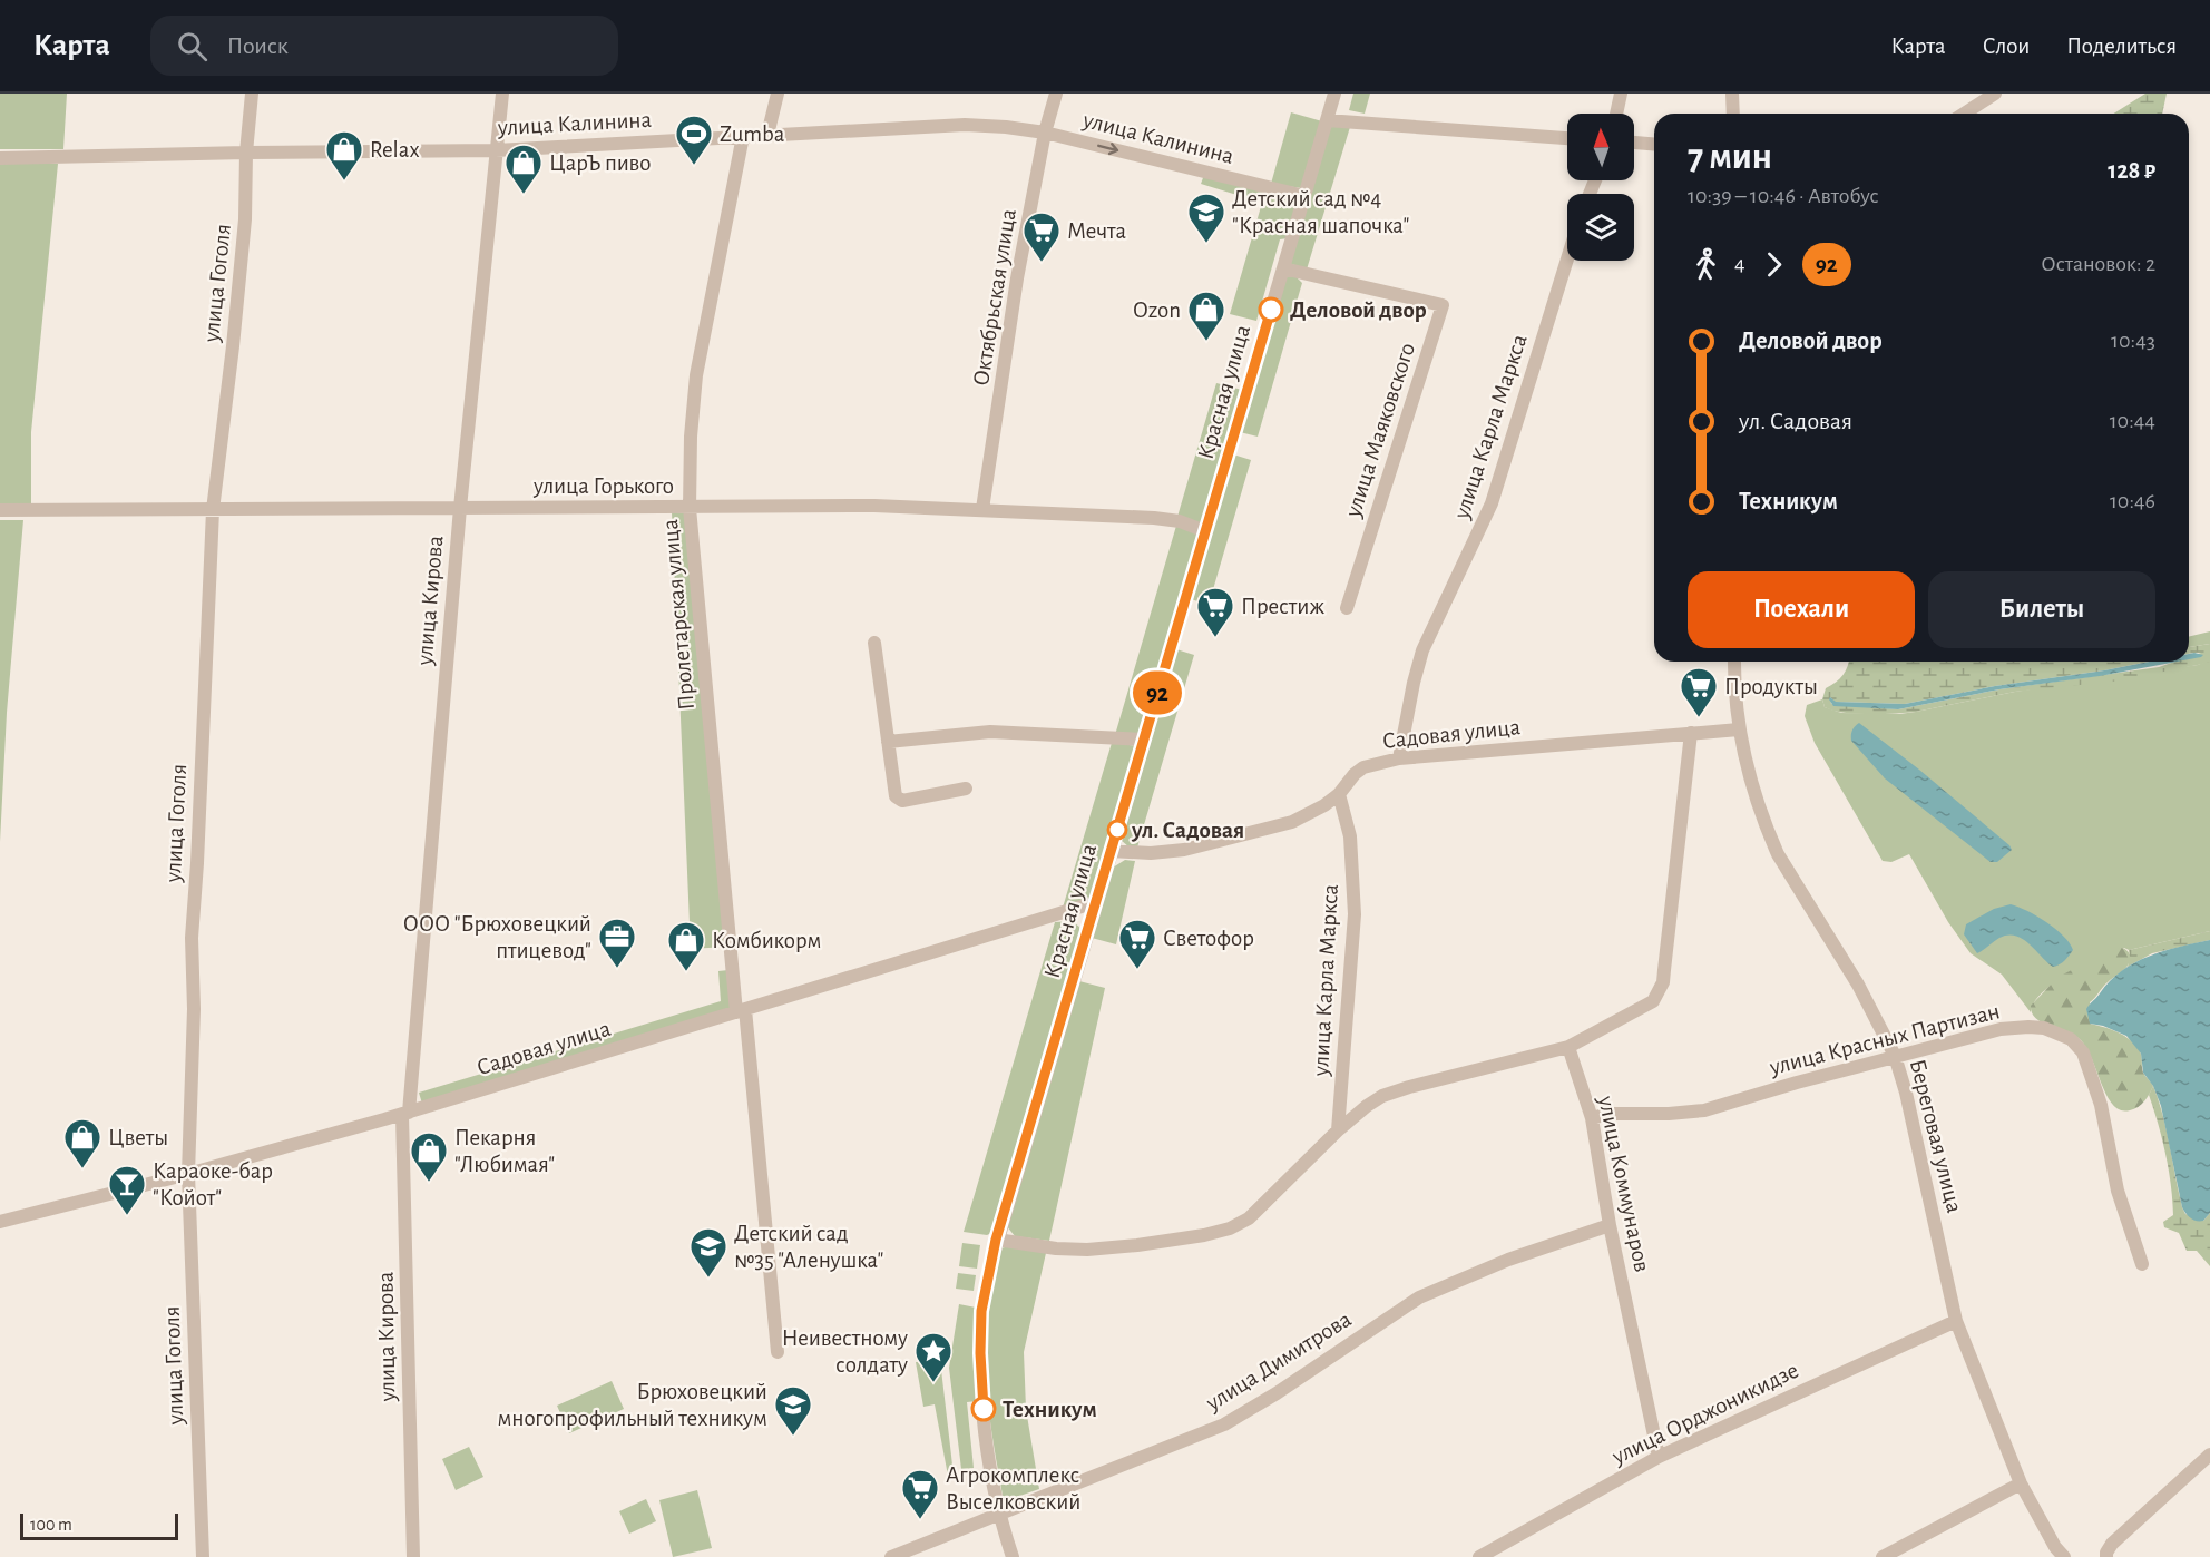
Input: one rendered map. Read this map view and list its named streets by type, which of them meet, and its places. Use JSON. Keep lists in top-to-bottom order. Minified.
{"streets":{"street":["улица Калинина","улица Гоголя","Октябрьская улица","Красная улица","улица Карла Маркса","улица Маяковского","улица Горького","улица Кирова","Пролетарская улица","Садовая улица","улица Красных Партизан","Береговая улица","улица Коммунаров","улица Димитрова","улица Орджоникидзе"]},"crossings":[["улица Калинина","улица Гоголя"],["улица Калинина","Октябрьская улица"],["улица Калинина","Красная улица"],["улица Калинина","улица Кирова"],["улица Калинина","Пролетарская улица"],["улица Гоголя","улица Горького"],["улица Гоголя","Садовая улица"],["Октябрьская улица","улица Горького"],["Красная улица","улица Маяковского"],["Красная улица","улица Горького"],["Красная улица","Садовая улица"],["Красная улица","улица Димитрова"],["улица Карла Маркса","Садовая улица"],["улица Горького","улица Кирова"],["улица Горького","Пролетарская улица"],["улица Кирова","Садовая улица"],["Пролетарская улица","Садовая улица"],["Садовая улица","Береговая улица"],["улица Красных Партизан","Береговая улица"],["улица Красных Партизан","улица Коммунаров"],["Береговая улица","улица Орджоникидзе"],["улица Коммунаров","улица Димитрова"],["улица Коммунаров","улица Орджоникидзе"]],"places":{"sports":["Zumba"],"shop":["Relax","ЦарЪ пиво","Ozon","Комбикорм","Цветы","Пекарня \"Любимая\""],"school or university":["Детский сад №4 \"Красная шапочка\"","Детский сад №35 \"Аленушка\"","Брюховецкий многопрофильный техникум"],"supermarket":["Мечта","Престиж","Продукты","Светофор","Агрокомплекс Выселковский"],"other":["Деловой двор","ул. Садовая","Техникум"],"office":["ООО \"Брюховецкий птицевод\""],"bar":["Караоке-бар \"Койот\""],"place":["Неивестному солдату"]},"lines":["bus line 92"],"scale_bar":"100 m","north":"top","page":{"header":"Карта","search":"Поиск","nav":["Карта","Слои","Поделиться"],"on_map":"92","heading":["7 мин","10:39 – 10:46 · Автобус","128 ₽"],"legs":["4","92","Остановок: 2"],"list":[{"name":"Деловой двор","value":"10:43"},{"name":"ул. Садовая","value":"10:44"},{"name":"Техникум","value":"10:46"}],"buttons":["Поехали","Билеты"],"scale":"100 m"}}
